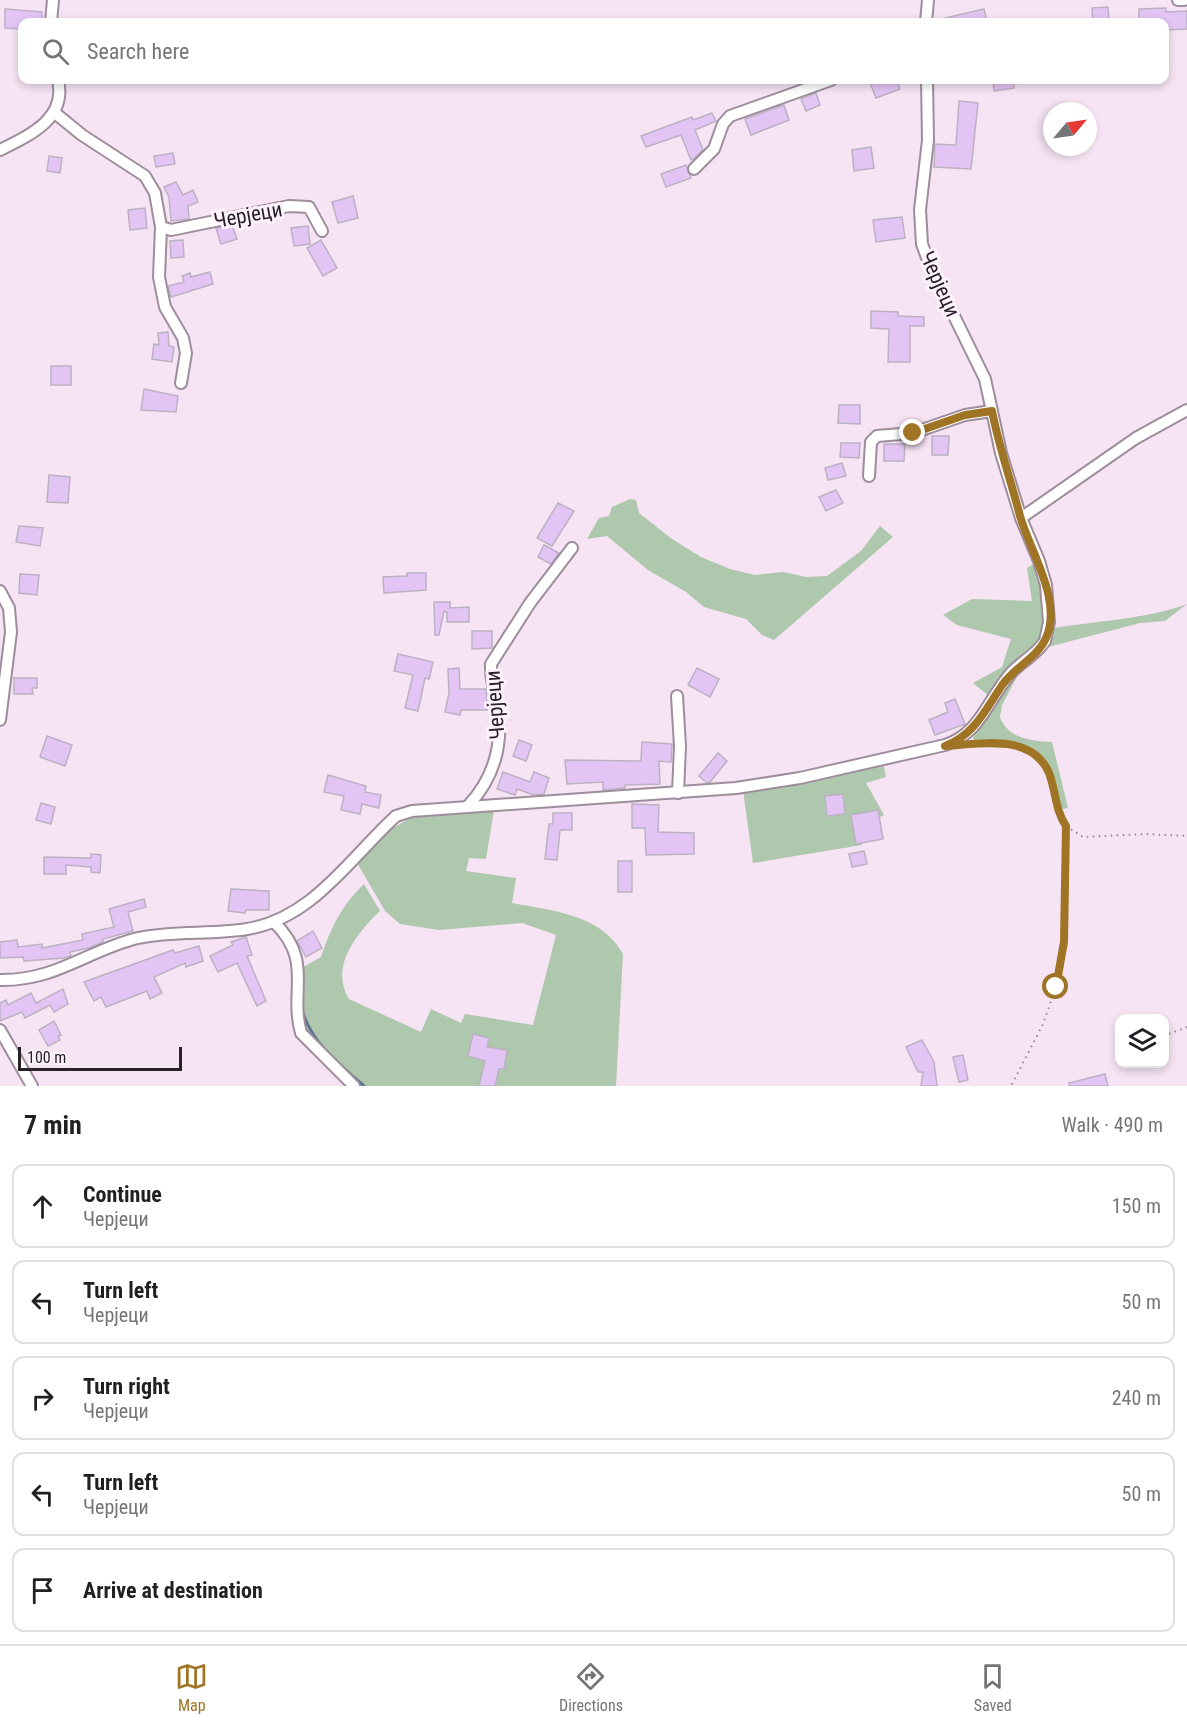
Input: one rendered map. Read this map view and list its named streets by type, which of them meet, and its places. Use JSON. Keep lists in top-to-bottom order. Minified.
{"streets":{"street":["Черјеци"]},"scale_bar":"100 m","north":"top right","page":{"search":"Search here","scale":"100 m","heading":["7 min","Walk · 490 m"],"list":[["Continue","Черјеци","150 m"],["Turn left","Черјеци","50 m"],["Turn right","Черјеци","240 m"],["Turn left","Черјеци","50 m"],"Arrive at destination"],"nav":["Map","Directions","Saved"]}}
